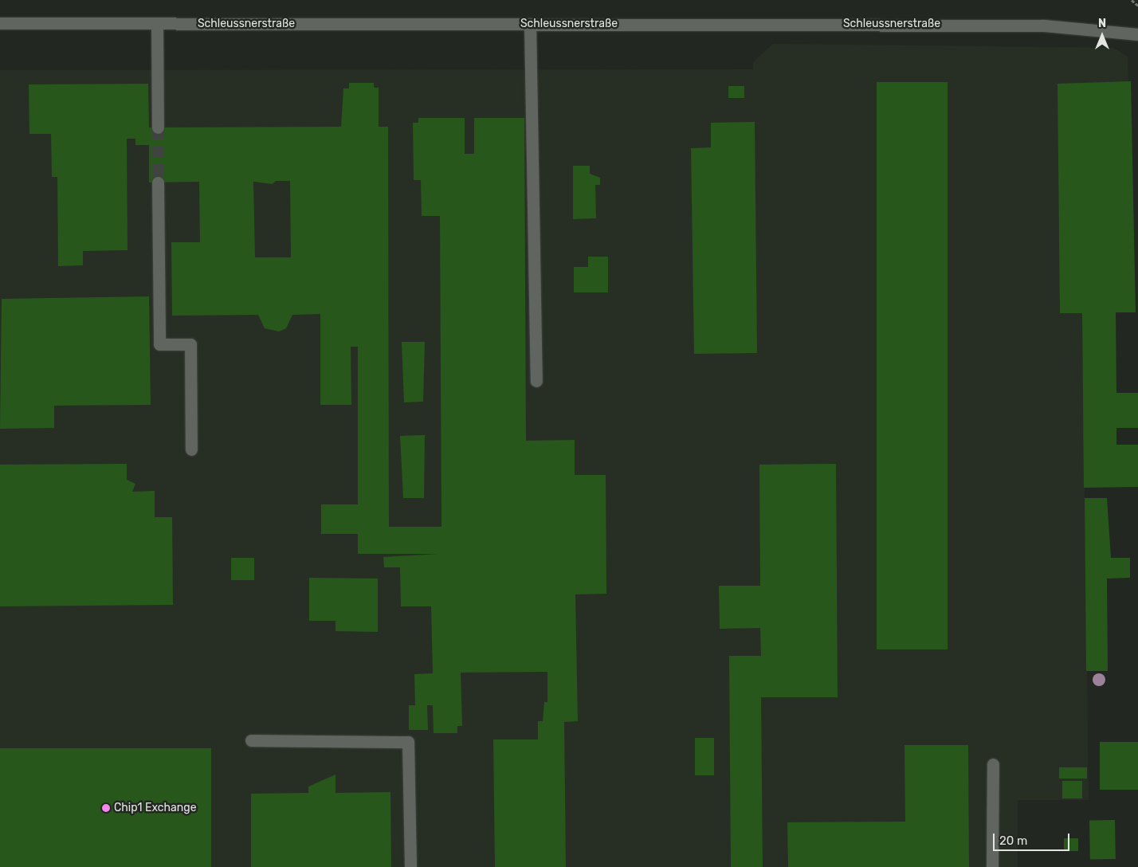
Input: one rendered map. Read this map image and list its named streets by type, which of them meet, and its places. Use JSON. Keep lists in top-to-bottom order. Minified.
{"streets":{"street":["Schleussnerstraße"]},"places":["Chip1 Exchange"],"scale_bar":"20 m","north":"top"}
